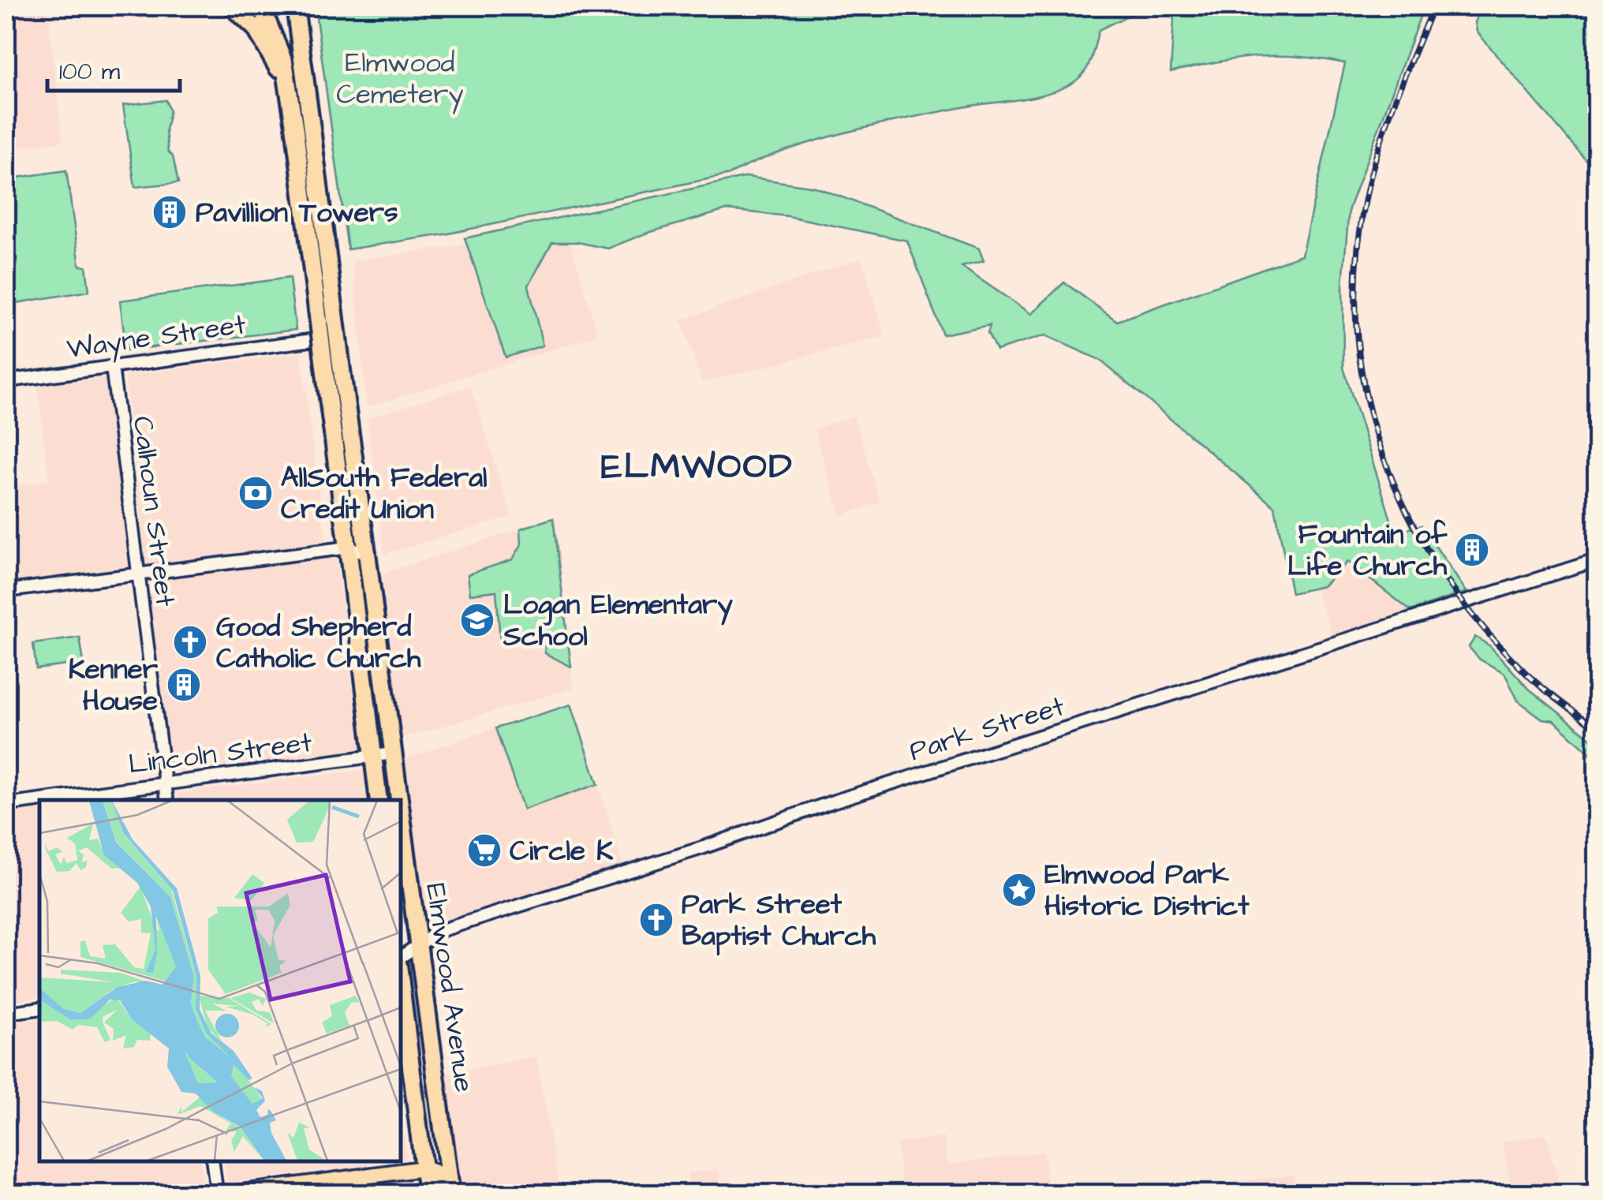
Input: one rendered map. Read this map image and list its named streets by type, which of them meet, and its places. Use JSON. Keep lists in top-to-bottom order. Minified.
{"streets":{"highway":["Elmwood Avenue"],"street":["Wayne Street","Calhoun Street","Park Street","Lincoln Street"]},"crossings":[["Wayne Street","Calhoun Street"],["Calhoun Street","Lincoln Street"],["Park Street","Elmwood Avenue"],["Lincoln Street","Elmwood Avenue"]],"districts":["ELMWOOD"],"parks":["Elmwood Cemetery"],"places":{"building":["Pavillion Towers","Fountain of Life Church","Kenner House"],"bank":["AllSouth Federal Credit Union"],"school or university":["Logan Elementary School"],"church":["Good Shepherd Catholic Church","Park Street Baptist Church"],"supermarket":["Circle K"],"place":["Elmwood Park Historic District"]},"scale_bar":"100 m"}
